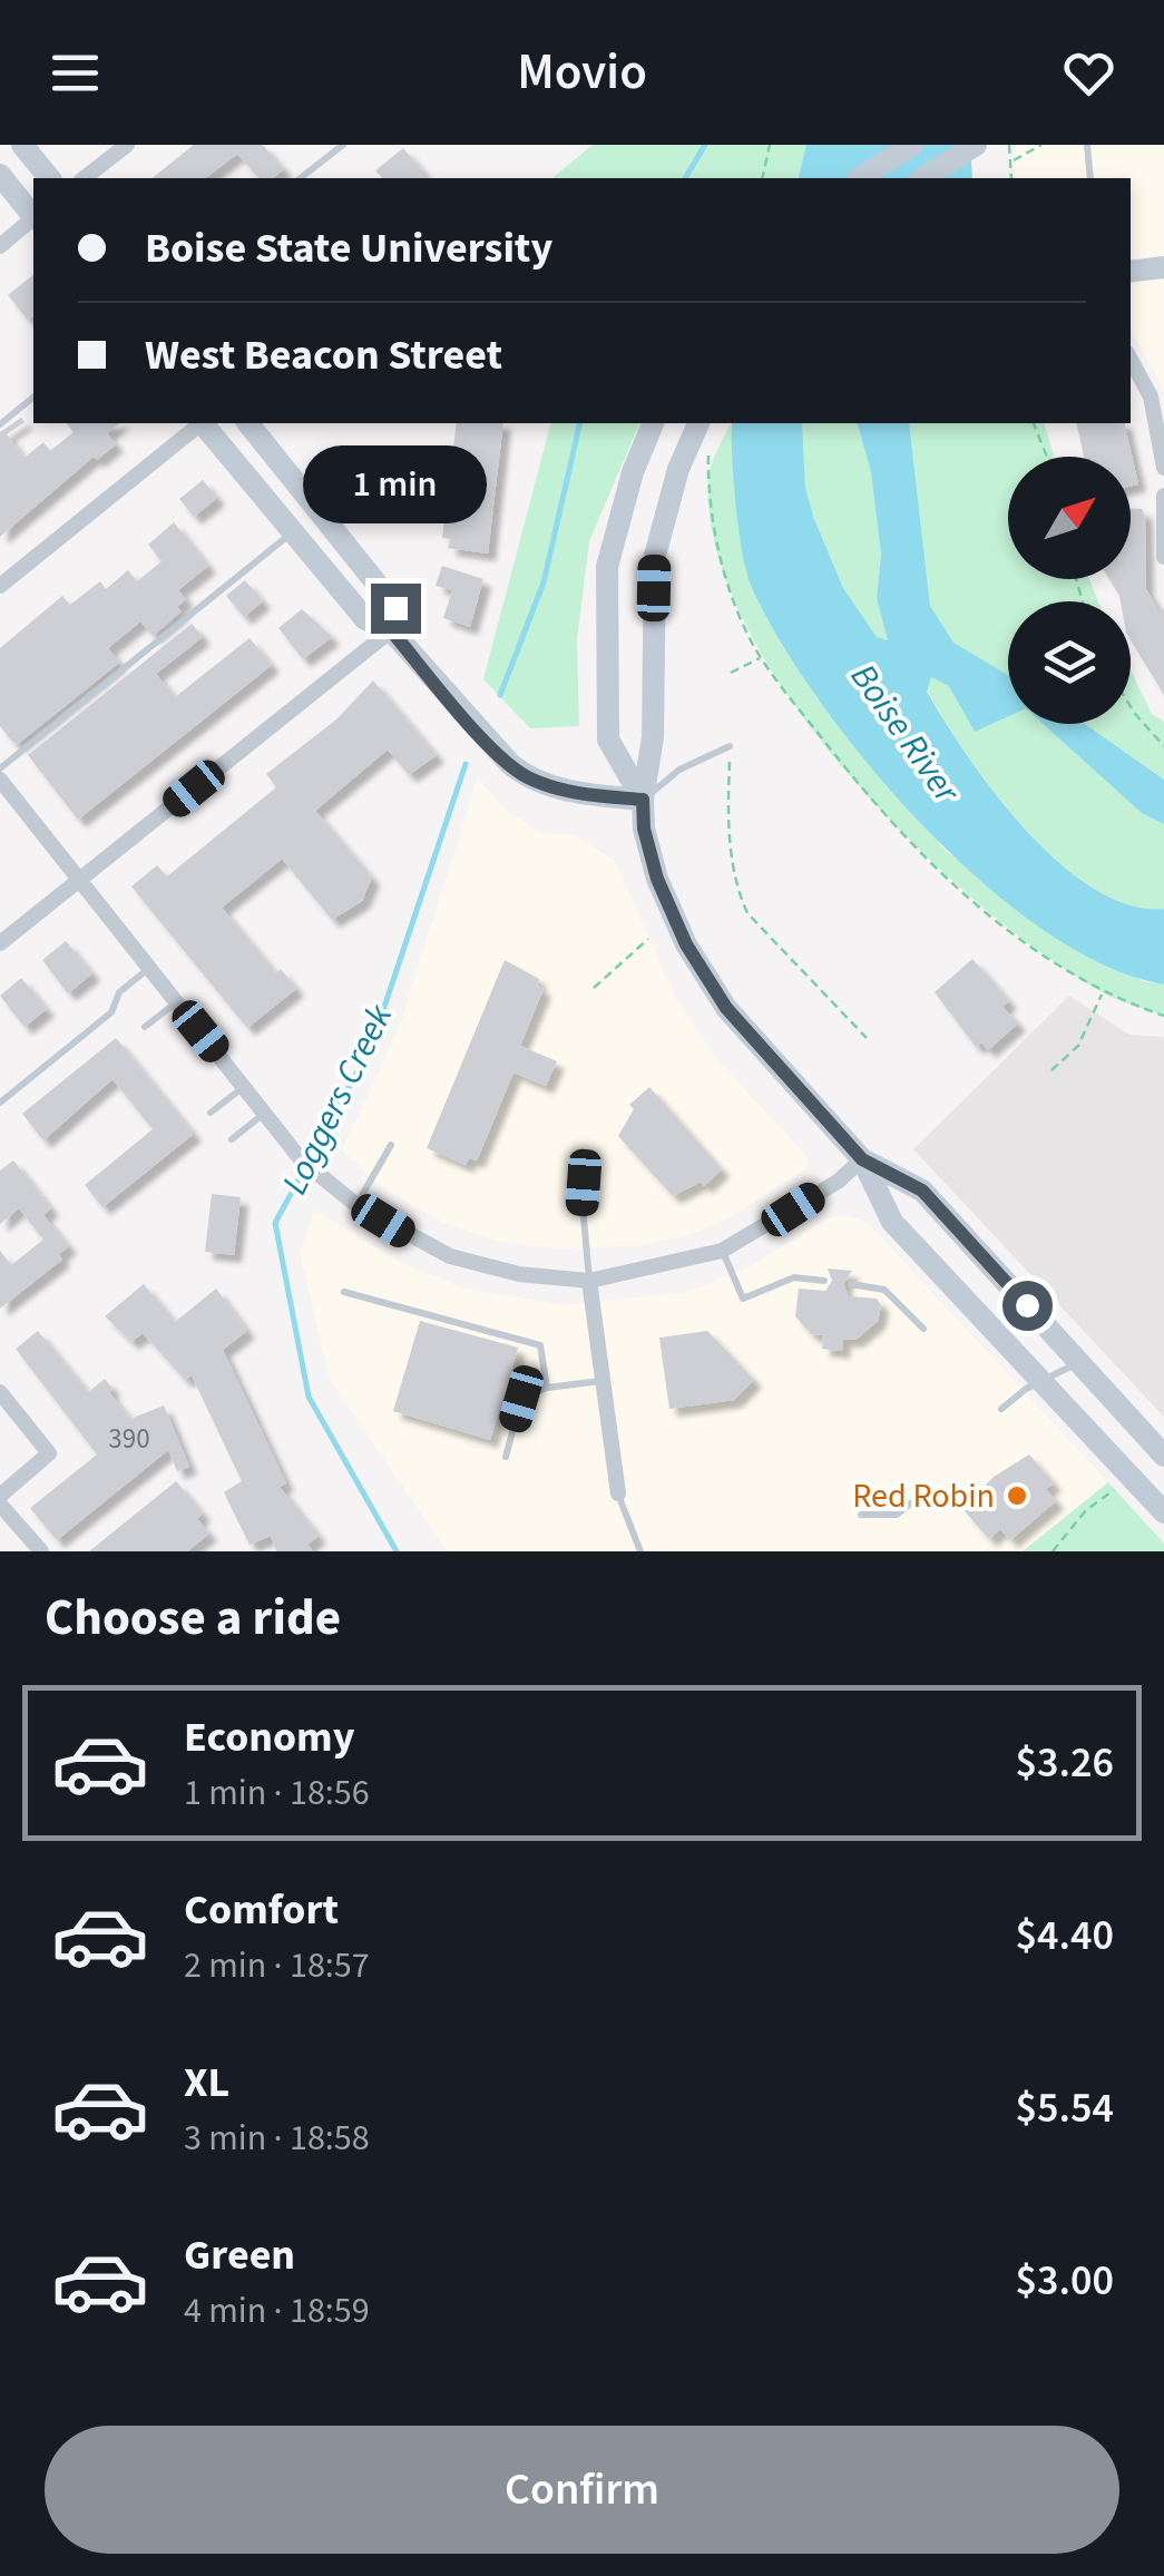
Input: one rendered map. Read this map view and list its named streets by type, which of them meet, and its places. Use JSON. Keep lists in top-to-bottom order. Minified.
{"water":["Boise River","Loggers Creek"],"places":["Red Robin"],"house_numbers":["390"],"north":"top right","page":{"header":"Movio","banner":["Boise State University","West Beacon Street"],"bubble":"1 min","heading":"Choose a ride","list":[{"name":"Economy","note":"1 min · 18:56","value":"$3.26"},{"name":"Comfort","note":"2 min · 18:57","value":"$4.40"},{"name":"XL","note":"3 min · 18:58","value":"$5.54"},{"name":"Green","note":"4 min · 18:59","value":"$3.00"}],"buttons":"Confirm"}}
